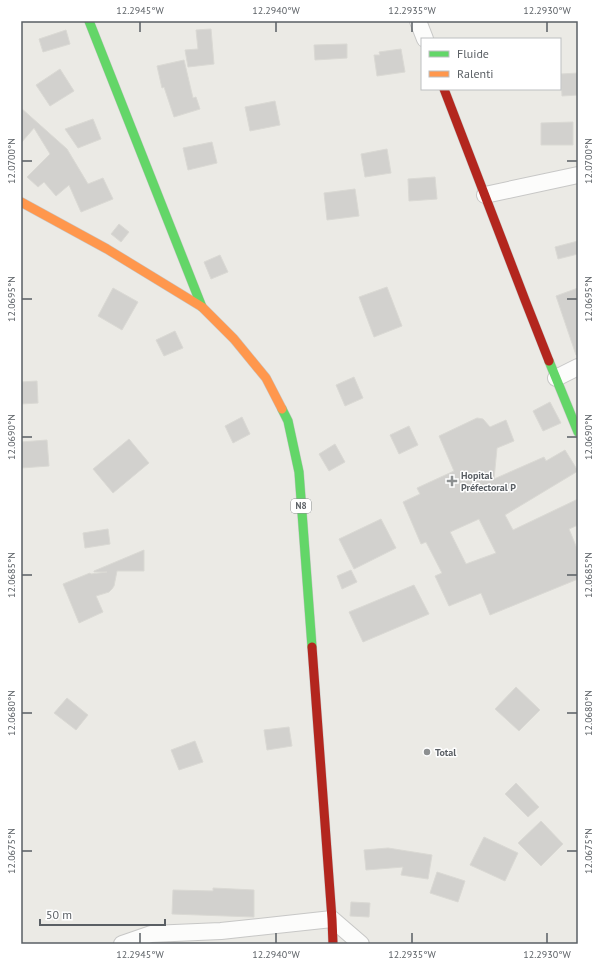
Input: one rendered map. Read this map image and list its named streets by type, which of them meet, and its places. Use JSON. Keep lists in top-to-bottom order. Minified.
{"streets":{"main road":["N8"]},"places":{"health":["Hopital Préfectoral P"],"other":["Total"]},"legend":["Fluide","Ralenti"],"scale_bar":"50 m","coordinates":["12.2945°W","12.2940°W","12.2935°W","12.2930°W","12.0700°N","12.0695°N","12.0690°N","12.0685°N","12.0680°N","12.0675°N"]}
